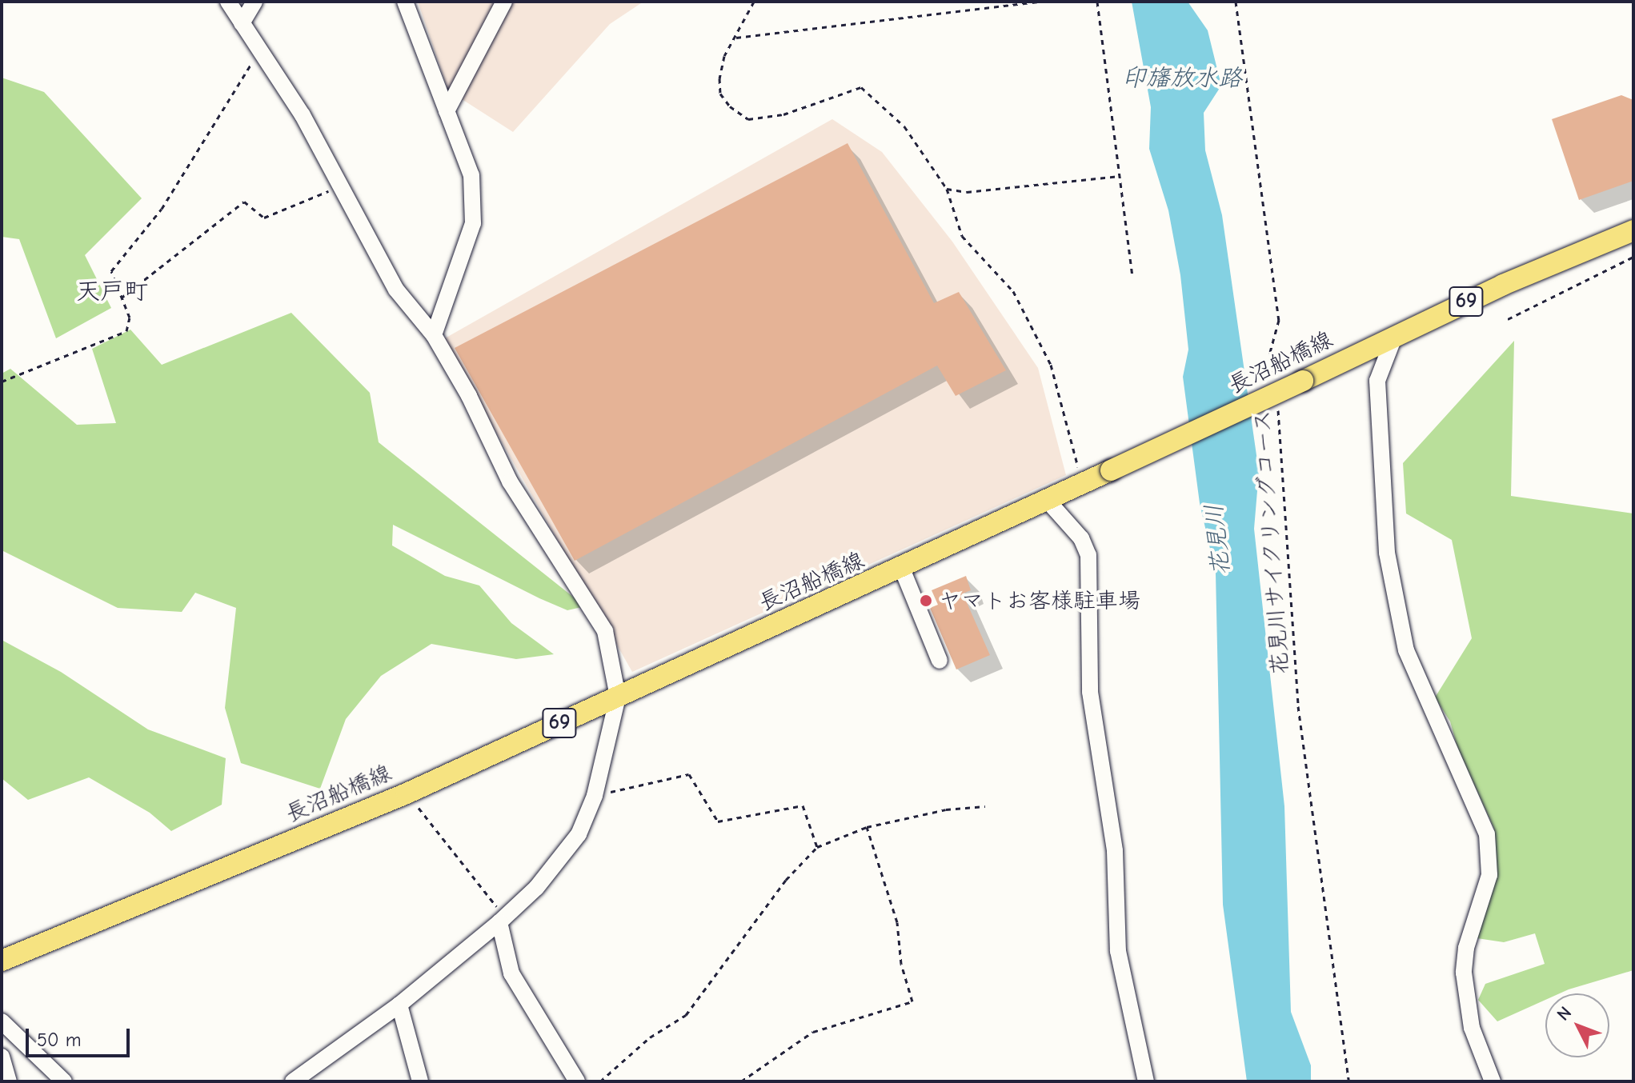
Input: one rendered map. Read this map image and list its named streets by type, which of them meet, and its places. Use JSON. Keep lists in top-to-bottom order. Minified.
{"streets":{"main road":["69","長沼船橋線"],"path":["花見川サイクリングコース"]},"districts":["天戸町"],"water":["印旛放水路","花見川"],"places":["ヤマトお客様駐車場"],"scale_bar":"50 m","north":"top left"}
